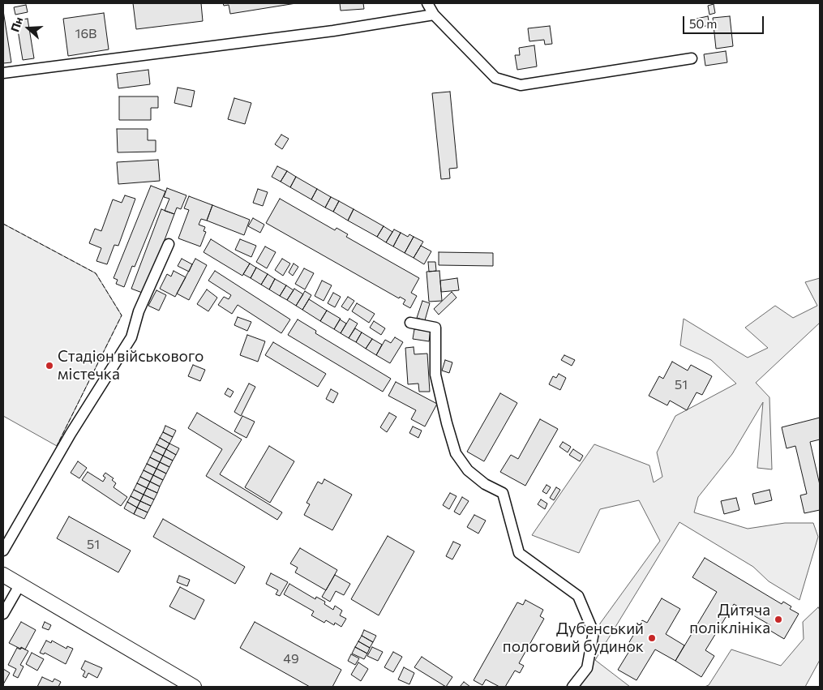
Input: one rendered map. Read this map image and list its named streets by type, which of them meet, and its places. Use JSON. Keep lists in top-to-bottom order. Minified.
{"places":["Стадіон військового містечка","Дитяча поліклініка","Дубенський пологовий будинок"],"house_numbers":["16В","51","51","49"],"scale_bar":"50 m","north":"left"}
